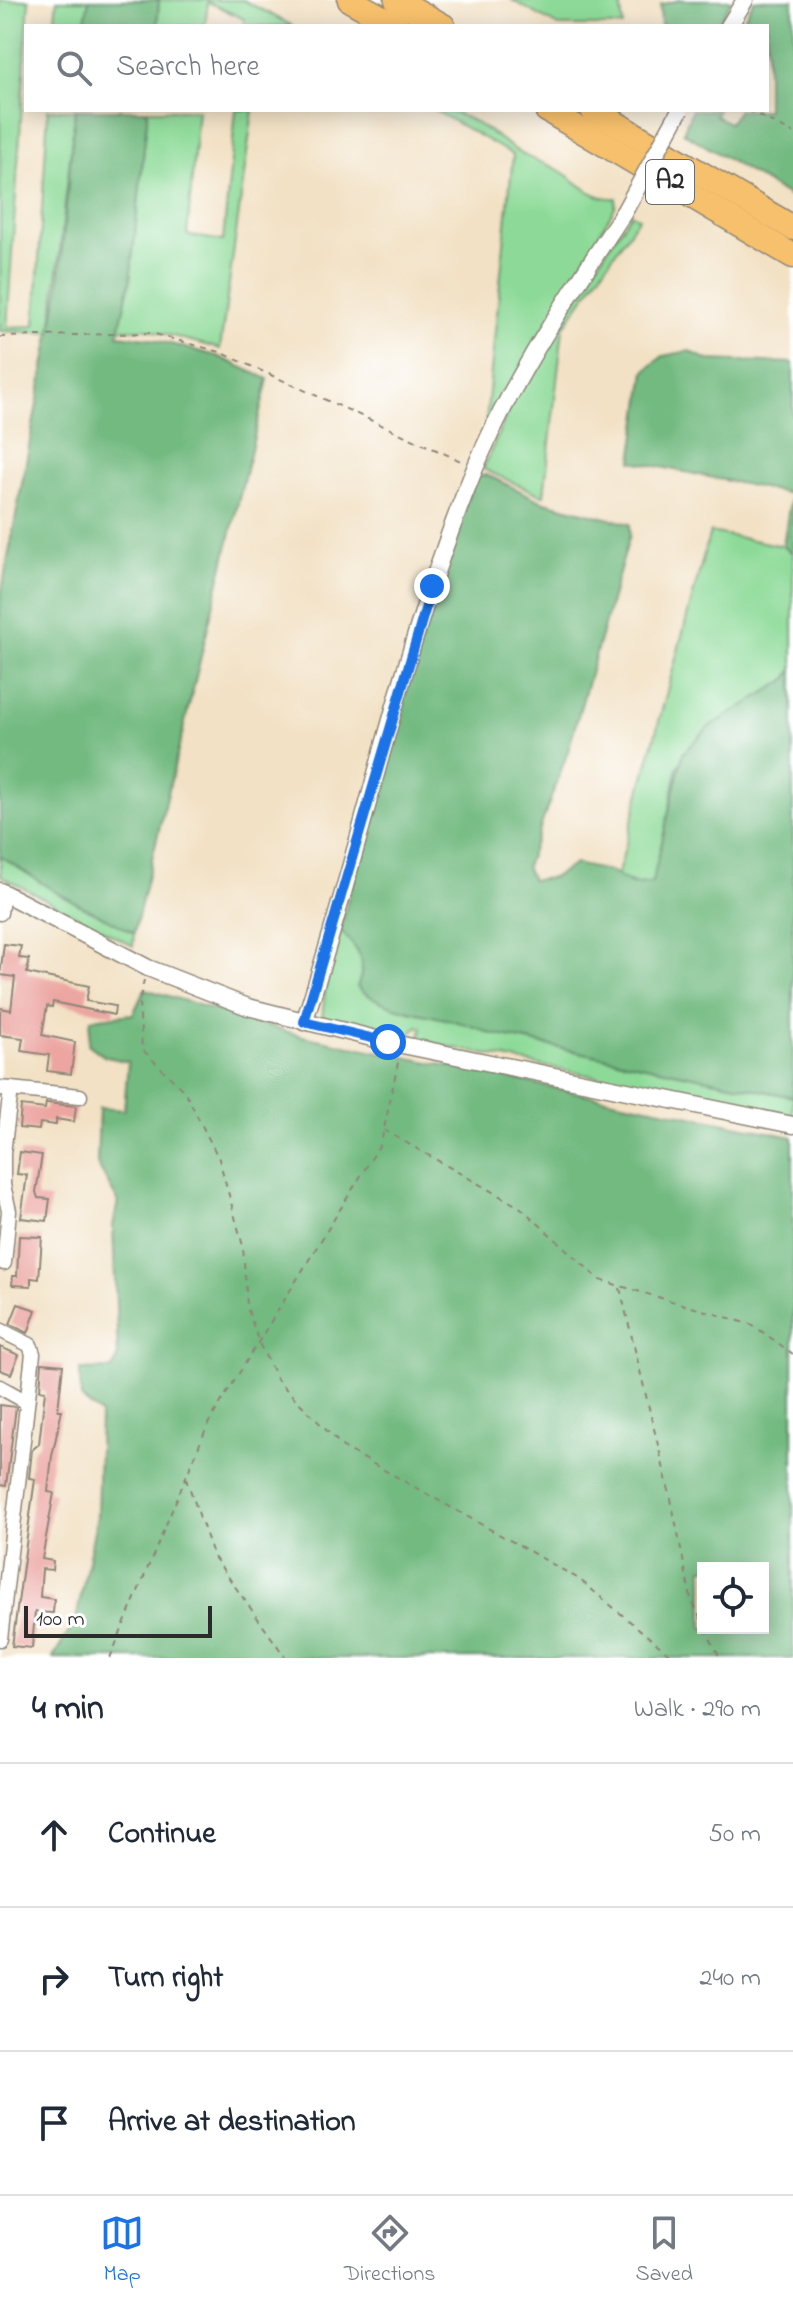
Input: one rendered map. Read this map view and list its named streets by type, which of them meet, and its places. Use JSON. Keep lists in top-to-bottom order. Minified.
{"streets":{"highway":["A2"]},"scale_bar":"100 m","page":{"search":"Search here","scale":"100 m","heading":["4 min","Walk · 290 m"],"list":[["Continue","50 m"],["Turn right","240 m"],"Arrive at destination"],"nav":["Map","Directions","Saved"]}}
